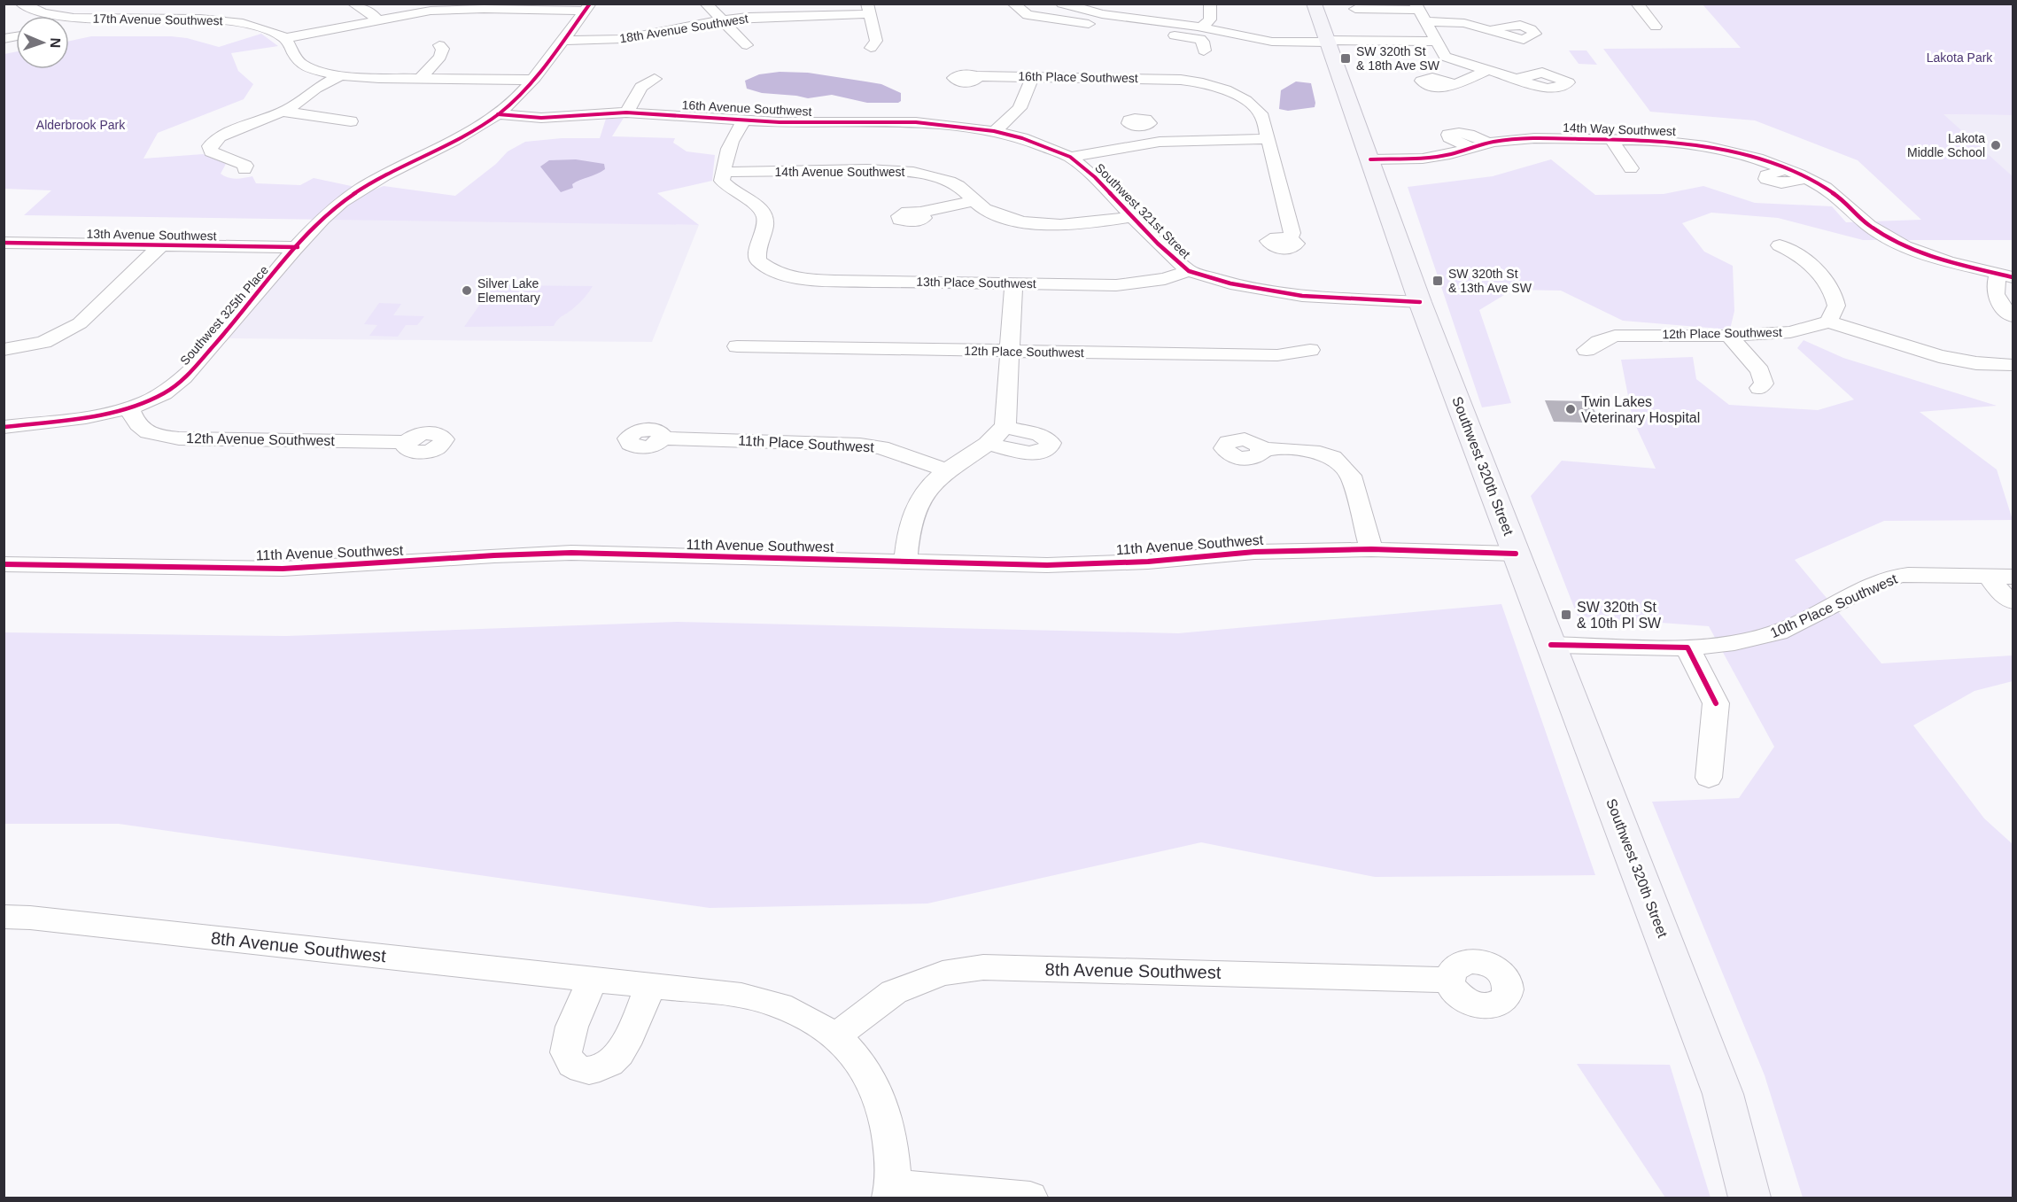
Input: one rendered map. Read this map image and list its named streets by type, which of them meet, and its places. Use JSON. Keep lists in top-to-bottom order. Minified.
{"streets":{"main road":["Southwest 320th Street"],"street":["17th Avenue Southwest","18th Avenue Southwest","16th Place Southwest","16th Avenue Southwest","14th Way Southwest","14th Avenue Southwest","Southwest 321st Street","13th Avenue Southwest","13th Place Southwest","Southwest 325th Place","12th Place Southwest","12th Avenue Southwest","11th Place Southwest","11th Avenue Southwest","10th Place Southwest","8th Avenue Southwest"]},"crossings":[["18th Avenue Southwest","Southwest 325th Place"],["16th Avenue Southwest","Southwest 321st Street"],["16th Avenue Southwest","Southwest 325th Place"],["14th Way Southwest","Southwest 320th Street"],["14th Avenue Southwest","Southwest 321st Street"],["14th Avenue Southwest","13th Place Southwest"],["Southwest 321st Street","13th Place Southwest"],["13th Avenue Southwest","Southwest 325th Place"],["Southwest 325th Place","12th Avenue Southwest"],["Southwest 320th Street","11th Avenue Southwest"],["Southwest 320th Street","10th Place Southwest"]],"parks":["Lakota Park","Alderbrook Park"],"places":{"transit":["SW 320th St & 18th Ave SW","SW 320th St & 13th Ave SW","SW 320th St & 10th Pl SW"],"other":["Lakota Middle School","Silver Lake Elementary","Twin Lakes Veterinary Hospital"]},"north":"right"}
